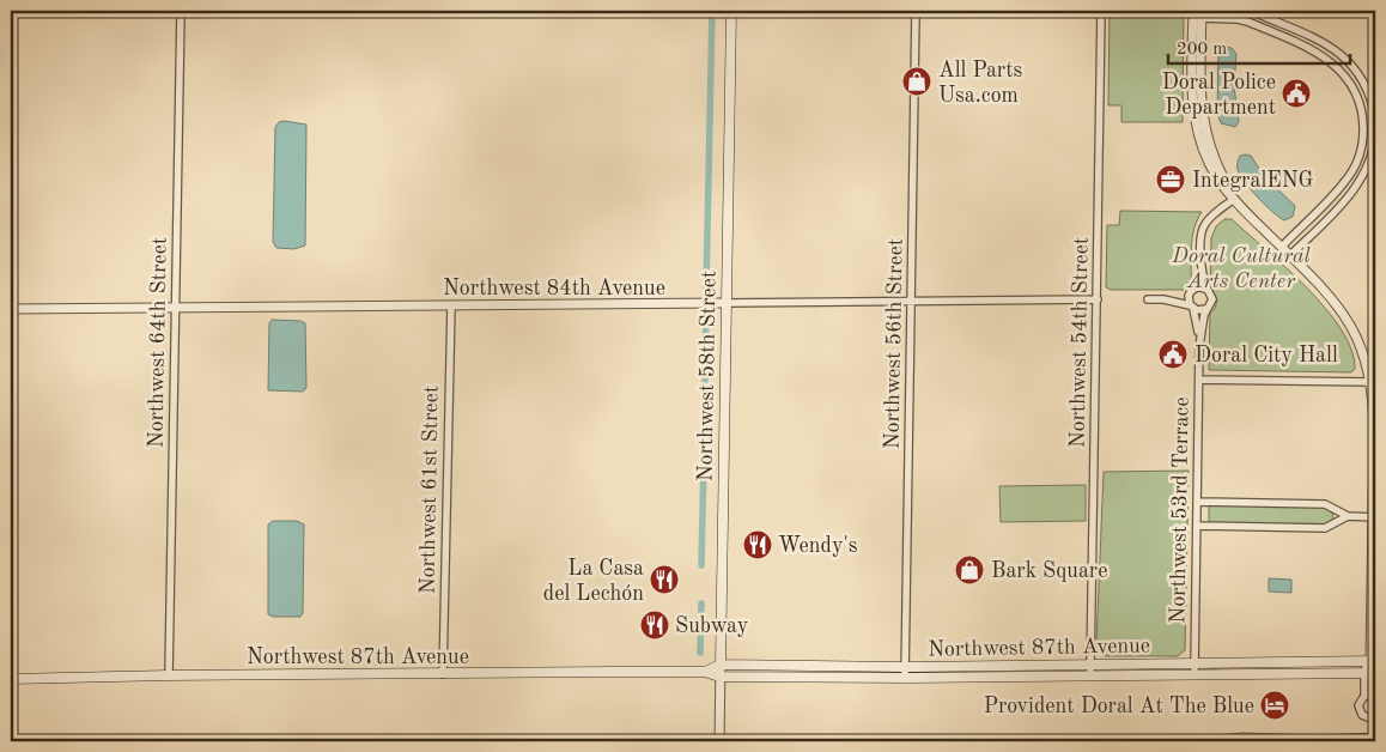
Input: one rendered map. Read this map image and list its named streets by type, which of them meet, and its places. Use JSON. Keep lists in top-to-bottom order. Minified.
{"streets":{"main road":["Northwest 58th Street","Northwest 87th Avenue"],"street":["Northwest 84th Avenue","Northwest 64th Street","Northwest 54th Street","Northwest 56th Street","Northwest 61st Street","Northwest 53rd Terrace"]},"crossings":[["Northwest 84th Avenue","Northwest 64th Street"],["Northwest 84th Avenue","Northwest 54th Street"],["Northwest 84th Avenue","Northwest 56th Street"],["Northwest 84th Avenue","Northwest 58th Street"],["Northwest 84th Avenue","Northwest 61st Street"],["Northwest 64th Street","Northwest 87th Avenue"],["Northwest 54th Street","Northwest 87th Avenue"],["Northwest 56th Street","Northwest 87th Avenue"],["Northwest 58th Street","Northwest 87th Avenue"],["Northwest 61st Street","Northwest 87th Avenue"],["Northwest 53rd Terrace","Northwest 87th Avenue"]],"parks":["Doral Cultural Arts Center"],"places":{"shop":["All Parts Usa.com","Bark Square"],"public building":["Doral Police Department","Doral City Hall"],"office":["IntegralENG"],"restaurant":["Wendy's","La Casa del Lechón","Subway"],"hotel":["Provident Doral At The Blue"]},"scale_bar":"200 m"}
